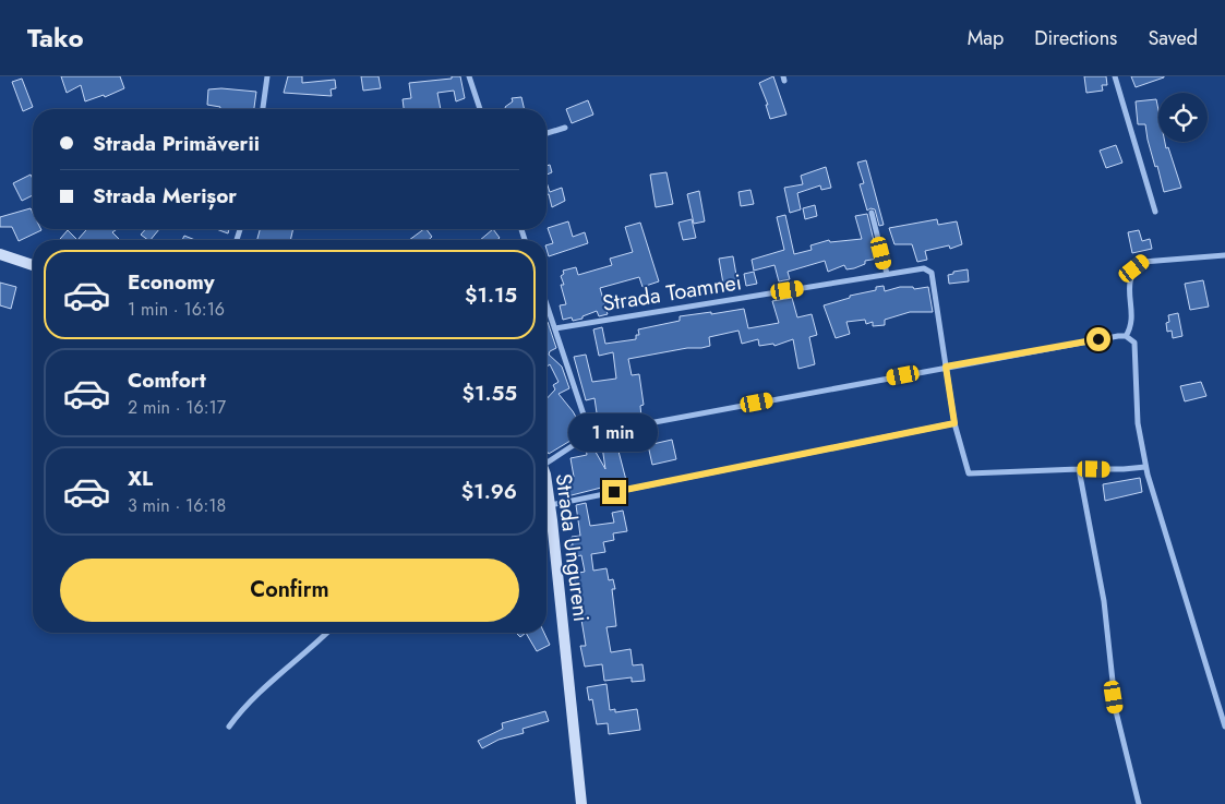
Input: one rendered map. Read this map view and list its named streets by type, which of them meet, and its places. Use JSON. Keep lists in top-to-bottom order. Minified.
{"streets":{"main road":["Strada Ungureni"],"street":["Strada Toamnei"]},"page":{"header":"Tako","nav":["Map","Directions","Saved"],"banner":["Strada Primăverii","Strada Merișor"],"list":[{"name":"Economy","note":"1 min · 16:16","value":"$1.15"},{"name":"Comfort","note":"2 min · 16:17","value":"$1.55"},{"name":"XL","note":"3 min · 16:18","value":"$1.96"}],"bubble":"1 min","buttons":"Confirm"}}
